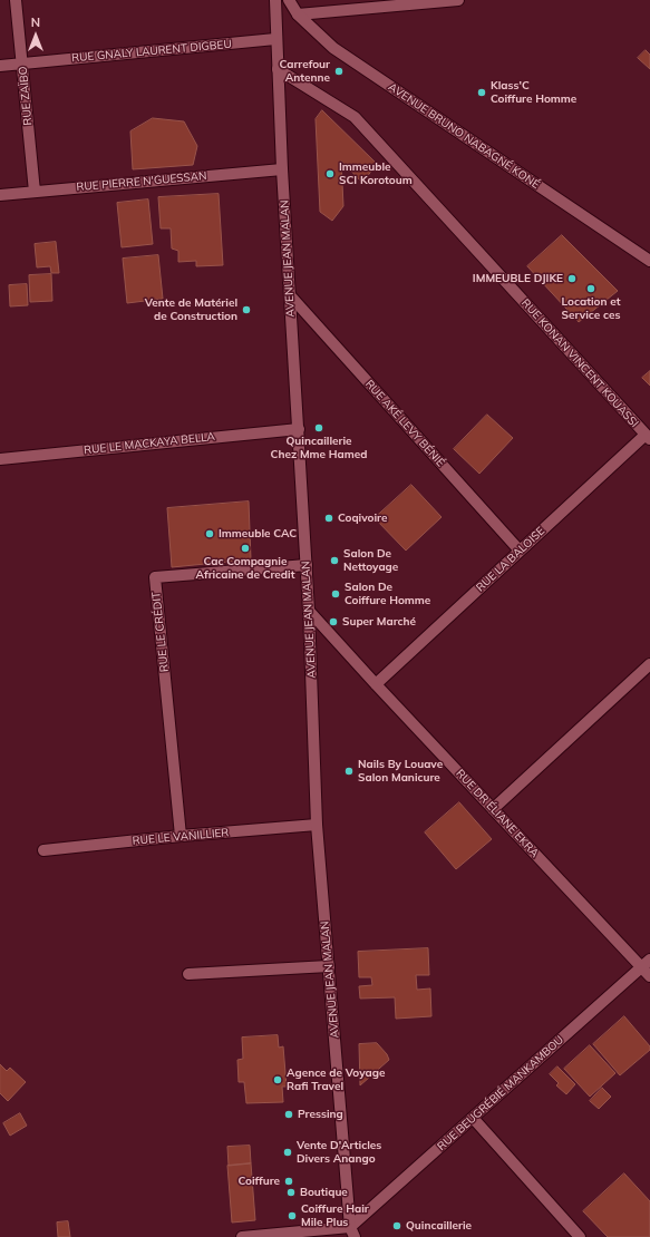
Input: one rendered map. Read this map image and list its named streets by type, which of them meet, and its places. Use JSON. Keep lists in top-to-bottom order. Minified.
{"streets":{"street":["RUE GNALY LAURENT DIGBEU","RUE ZAÏBO","AVENUE BRUNO NABAGNÉ KONÉ","RUE PIERRE N'GUESSAN","AVENUE JEAN MALAN","RUE KONAN VINCENT KOUASSI","RUE AKÉ LEVY BÉNIÉ","RUE LE MACKAYA BELLA","RUE LA BALOISE","RUE LE CRÉDIT","RUE DR ÉLIANE EKRA","RUE LE VANILLIER","RUE BEUGRÉBIÉ MANKAMBOU"]},"crossings":[["RUE GNALY LAURENT DIGBEU","RUE ZAÏBO"],["RUE GNALY LAURENT DIGBEU","AVENUE JEAN MALAN"],["RUE ZAÏBO","RUE PIERRE N'GUESSAN"],["RUE PIERRE N'GUESSAN","AVENUE JEAN MALAN"],["AVENUE JEAN MALAN","RUE KONAN VINCENT KOUASSI"],["AVENUE JEAN MALAN","RUE AKÉ LEVY BÉNIÉ"],["AVENUE JEAN MALAN","RUE LE MACKAYA BELLA"],["AVENUE JEAN MALAN","RUE LE CRÉDIT"],["AVENUE JEAN MALAN","RUE DR ÉLIANE EKRA"],["AVENUE JEAN MALAN","RUE LE VANILLIER"],["AVENUE JEAN MALAN","RUE BEUGRÉBIÉ MANKAMBOU"],["RUE KONAN VINCENT KOUASSI","RUE LA BALOISE"],["RUE AKÉ LEVY BÉNIÉ","RUE LA BALOISE"],["RUE LA BALOISE","RUE DR ÉLIANE EKRA"],["RUE LE CRÉDIT","RUE LE VANILLIER"],["RUE DR ÉLIANE EKRA","RUE BEUGRÉBIÉ MANKAMBOU"]],"places":["Carrefour Antenne","Klass'C Coiffure Homme","Immeuble SCI Korotoum","IMMEUBLE DJIKE","Location et Service ces","Vente de Matériel de Construction","Quincaillerie Chez Mme Hamed","Coqivoire","Immeuble CAC","Cac Compagnie Africaine de Credit","Salon De Nettoyage","Salon De Coiffure Homme","Super Marché","Nails By Louave Salon Manicure","Agence de Voyage Rafi Travel","Pressing","Vente D'Articles Divers Anango","Coiffure","Boutique","Coiffure Hair Mile Plus","Quincaillerie"],"north":"top"}
